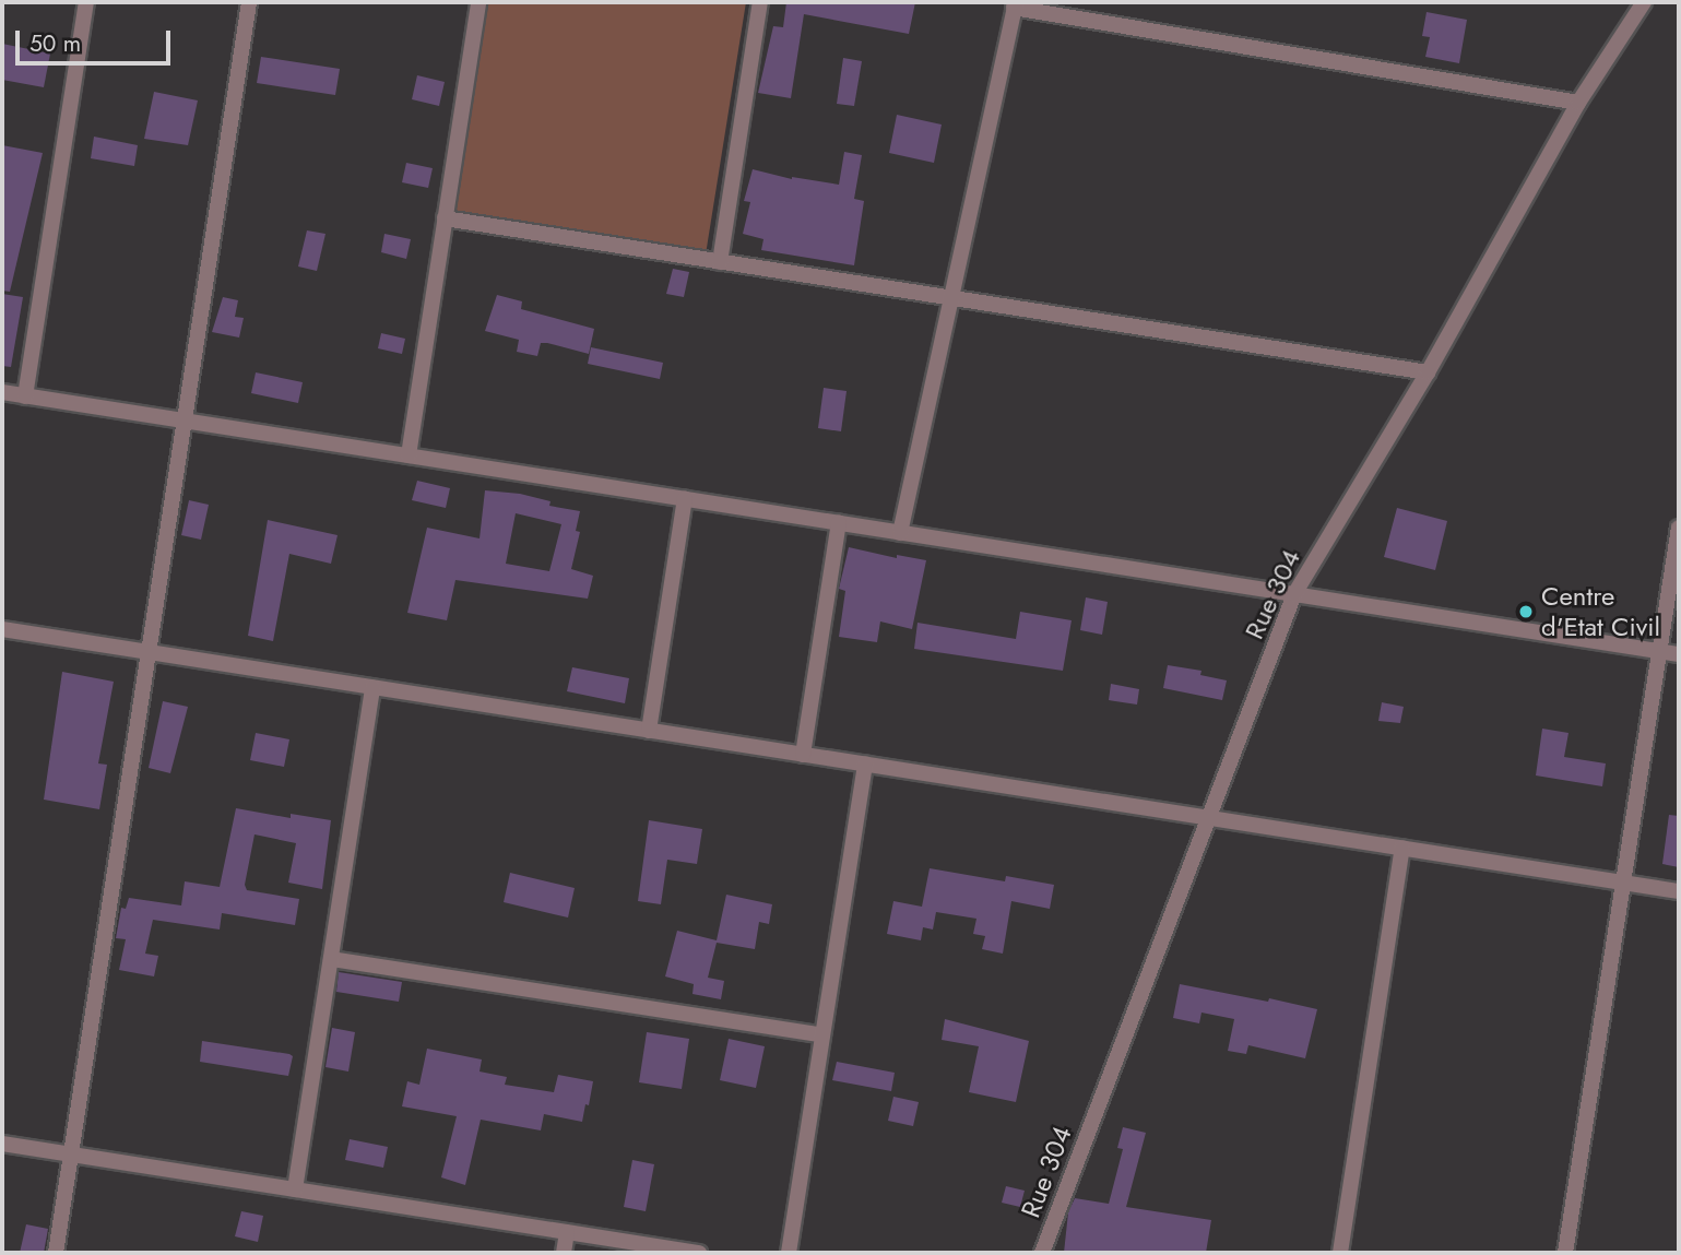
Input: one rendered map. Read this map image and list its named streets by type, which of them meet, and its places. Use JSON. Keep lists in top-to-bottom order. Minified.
{"streets":{"street":["Rue 304"]},"places":["Centre d'Etat Civil"],"scale_bar":"50 m"}
